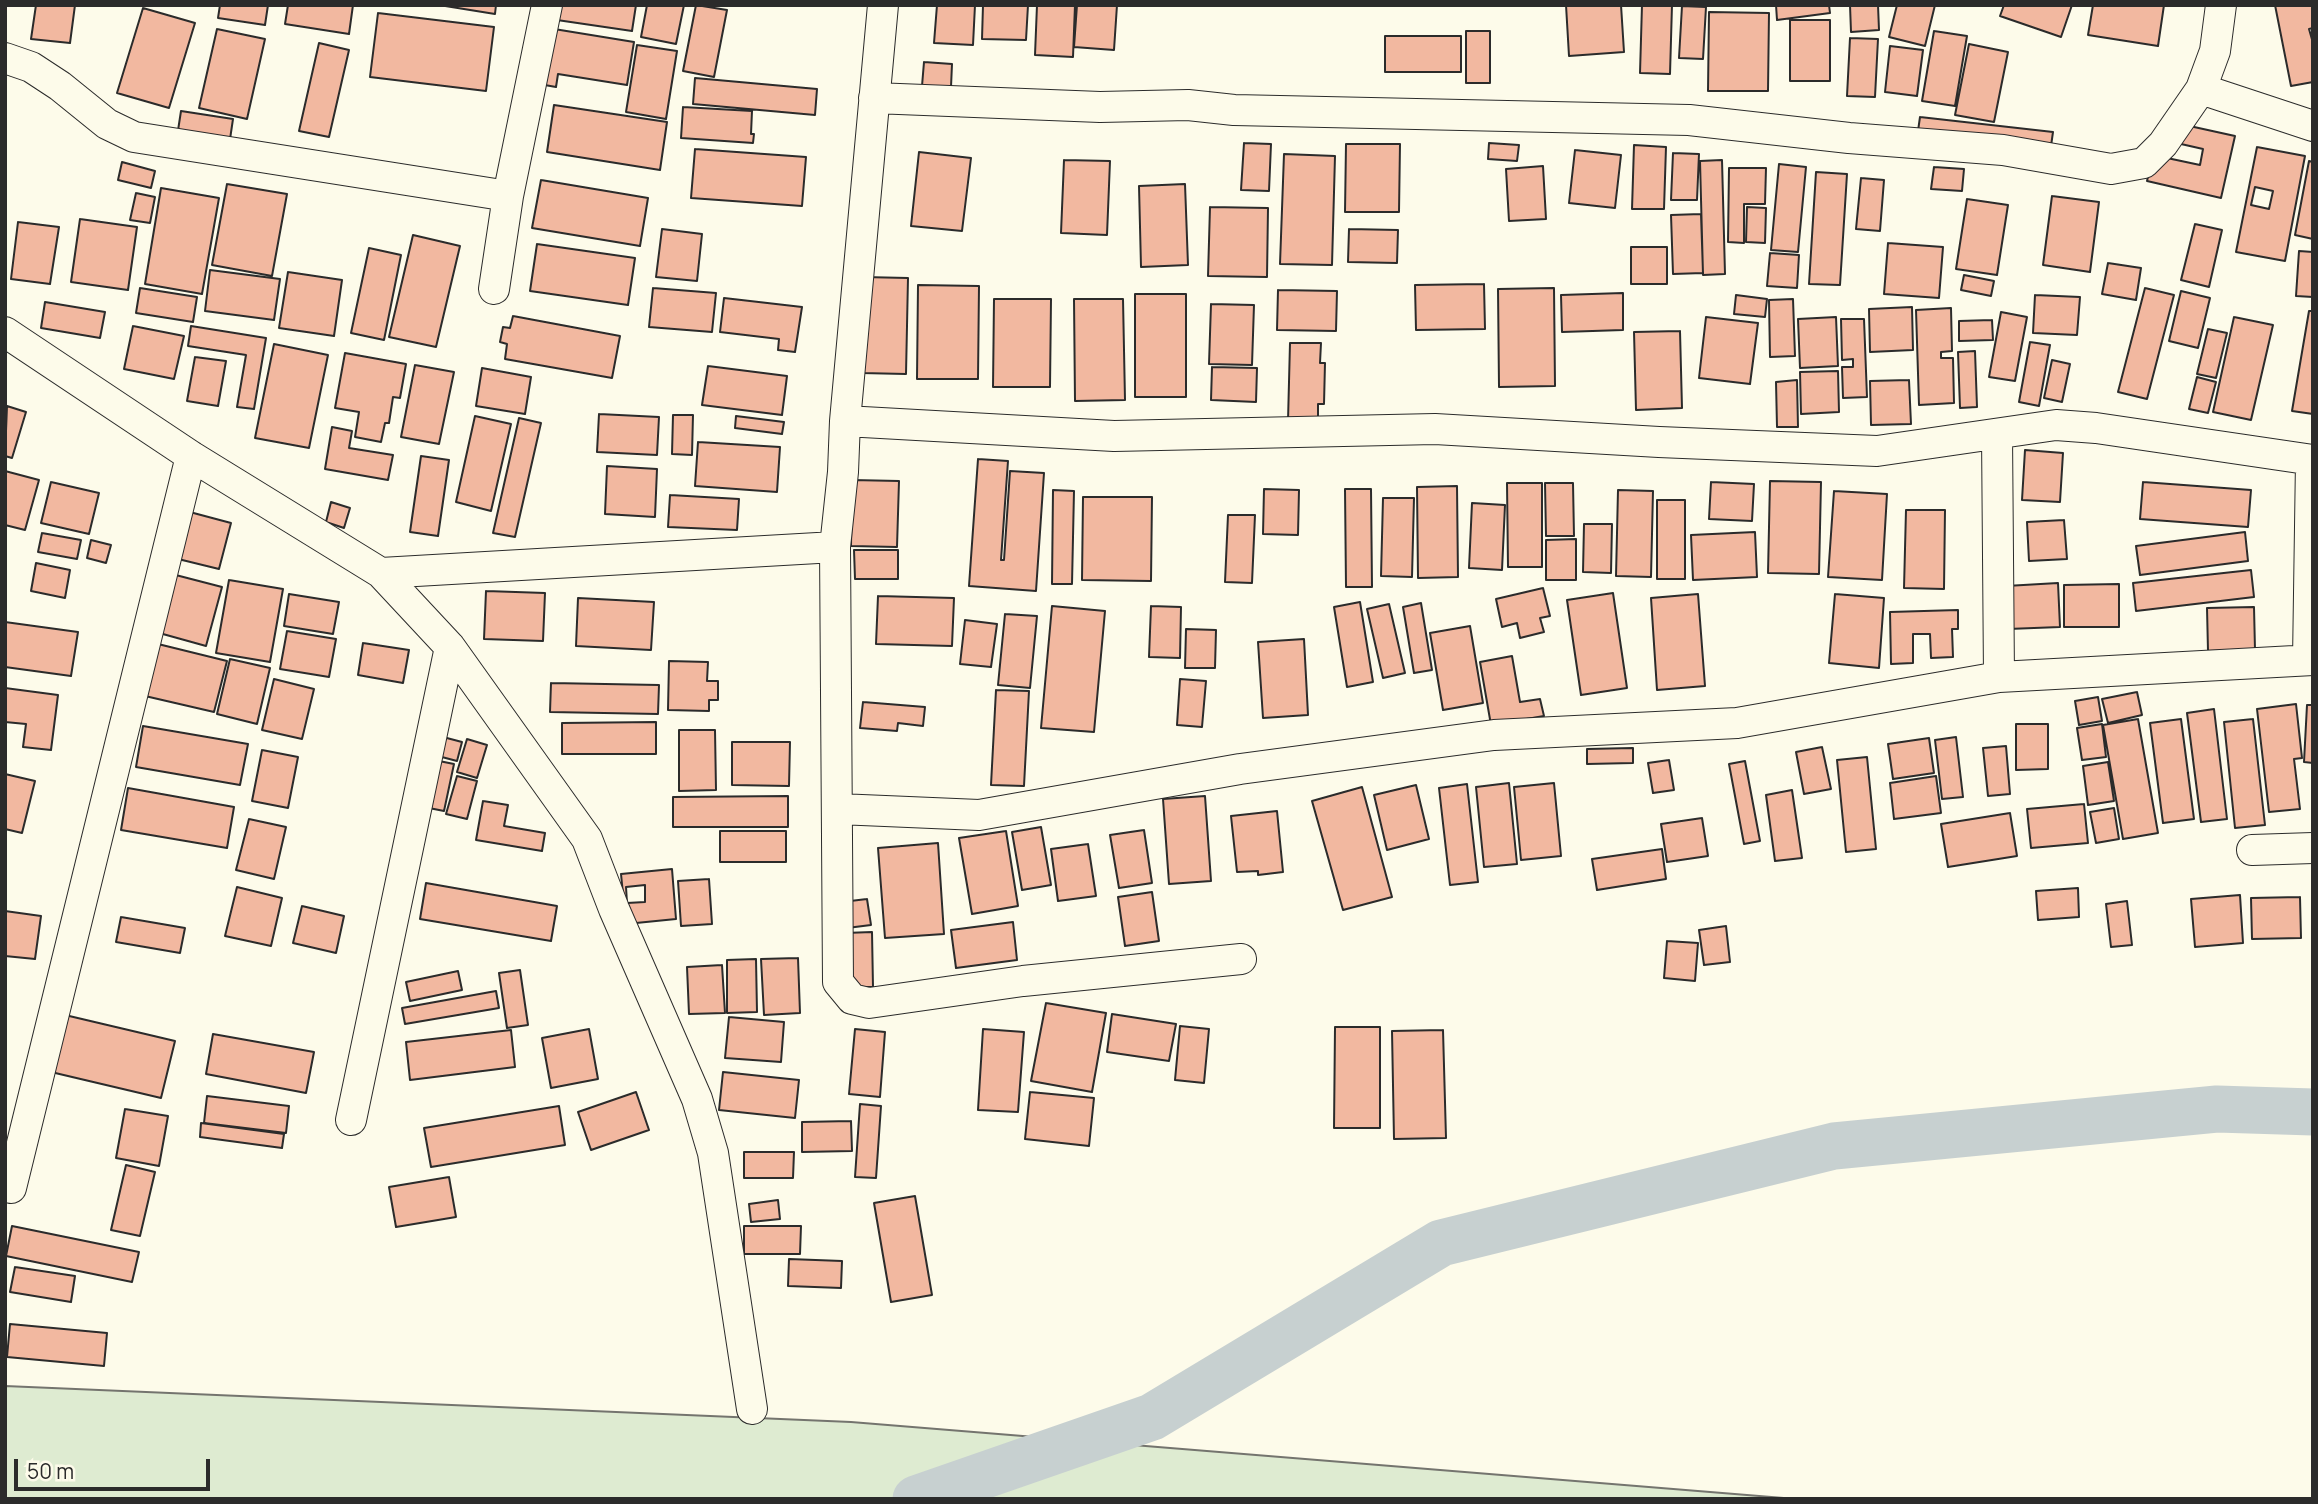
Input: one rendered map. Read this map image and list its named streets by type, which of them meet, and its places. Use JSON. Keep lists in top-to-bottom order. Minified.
{"scale_bar":"50 m"}
